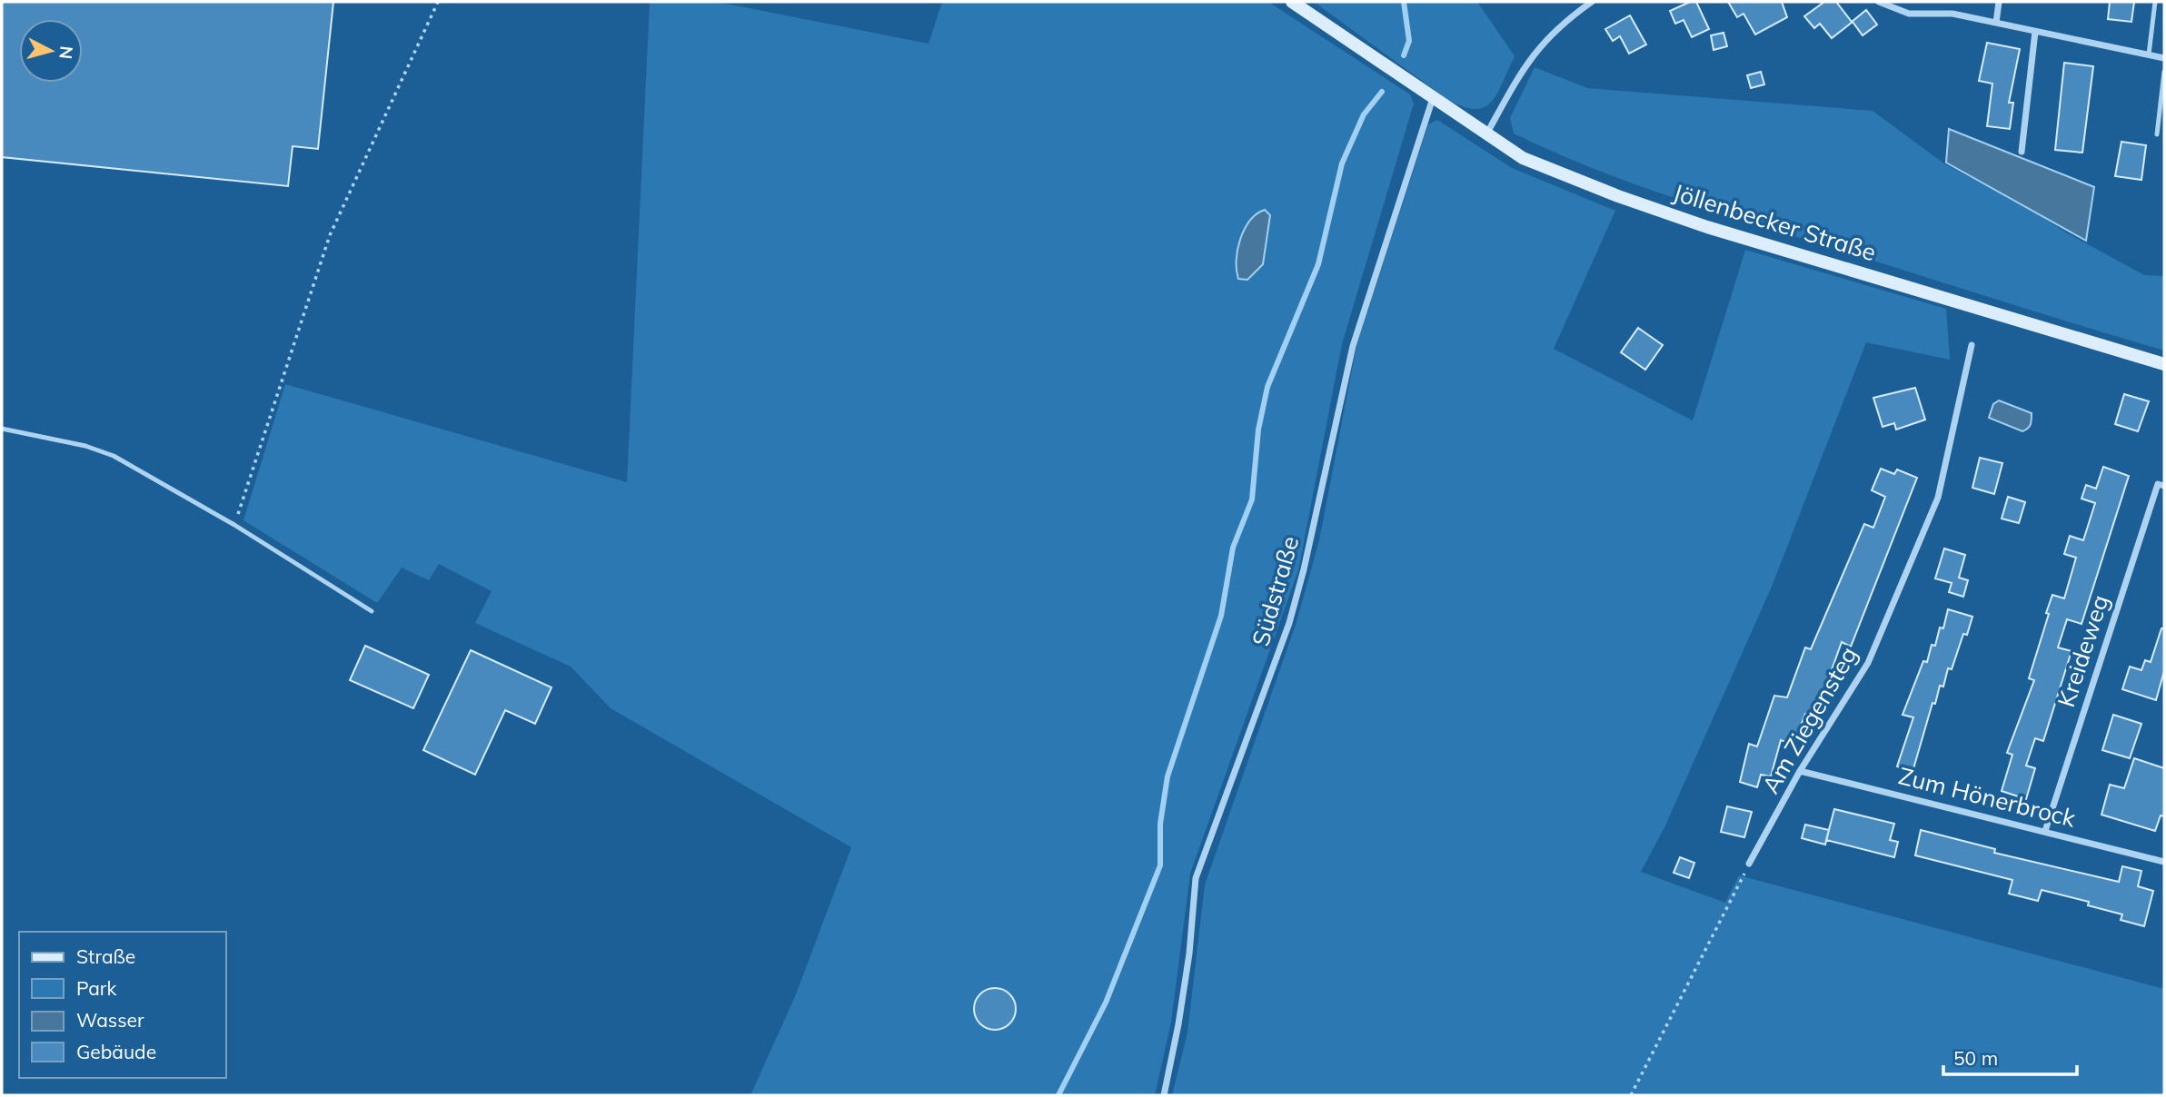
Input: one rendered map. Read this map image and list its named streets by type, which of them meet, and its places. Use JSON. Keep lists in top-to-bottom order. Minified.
{"streets":{"main road":["Jöllenbecker Straße"],"street":["Südstraße","Kreideweg","Am Ziegensteg","Zum Hönerbrock"]},"crossings":[["Jöllenbecker Straße","Südstraße"],["Kreideweg","Zum Hönerbrock"],["Am Ziegensteg","Zum Hönerbrock"]],"legend":["Straße","Park","Wasser","Gebäude"],"scale_bar":"50 m","north":"right"}
